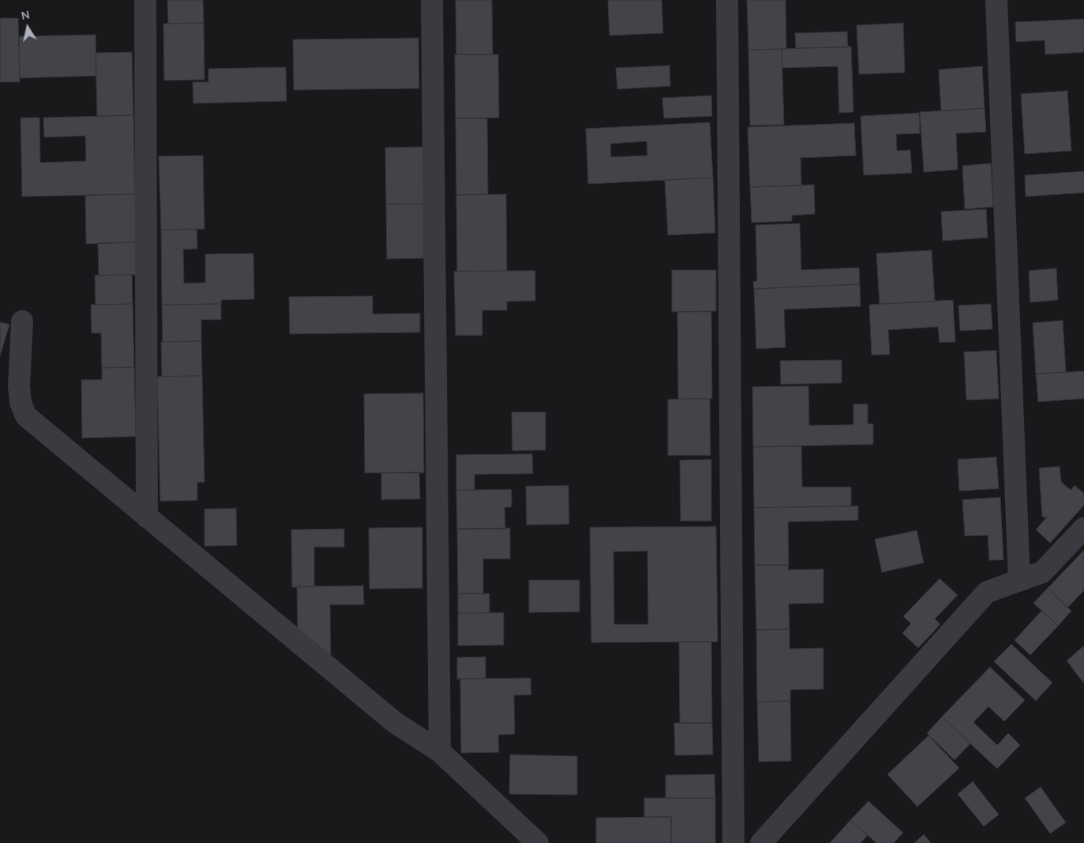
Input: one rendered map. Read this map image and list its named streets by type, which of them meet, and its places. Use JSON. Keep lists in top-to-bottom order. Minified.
{"north":"top"}
